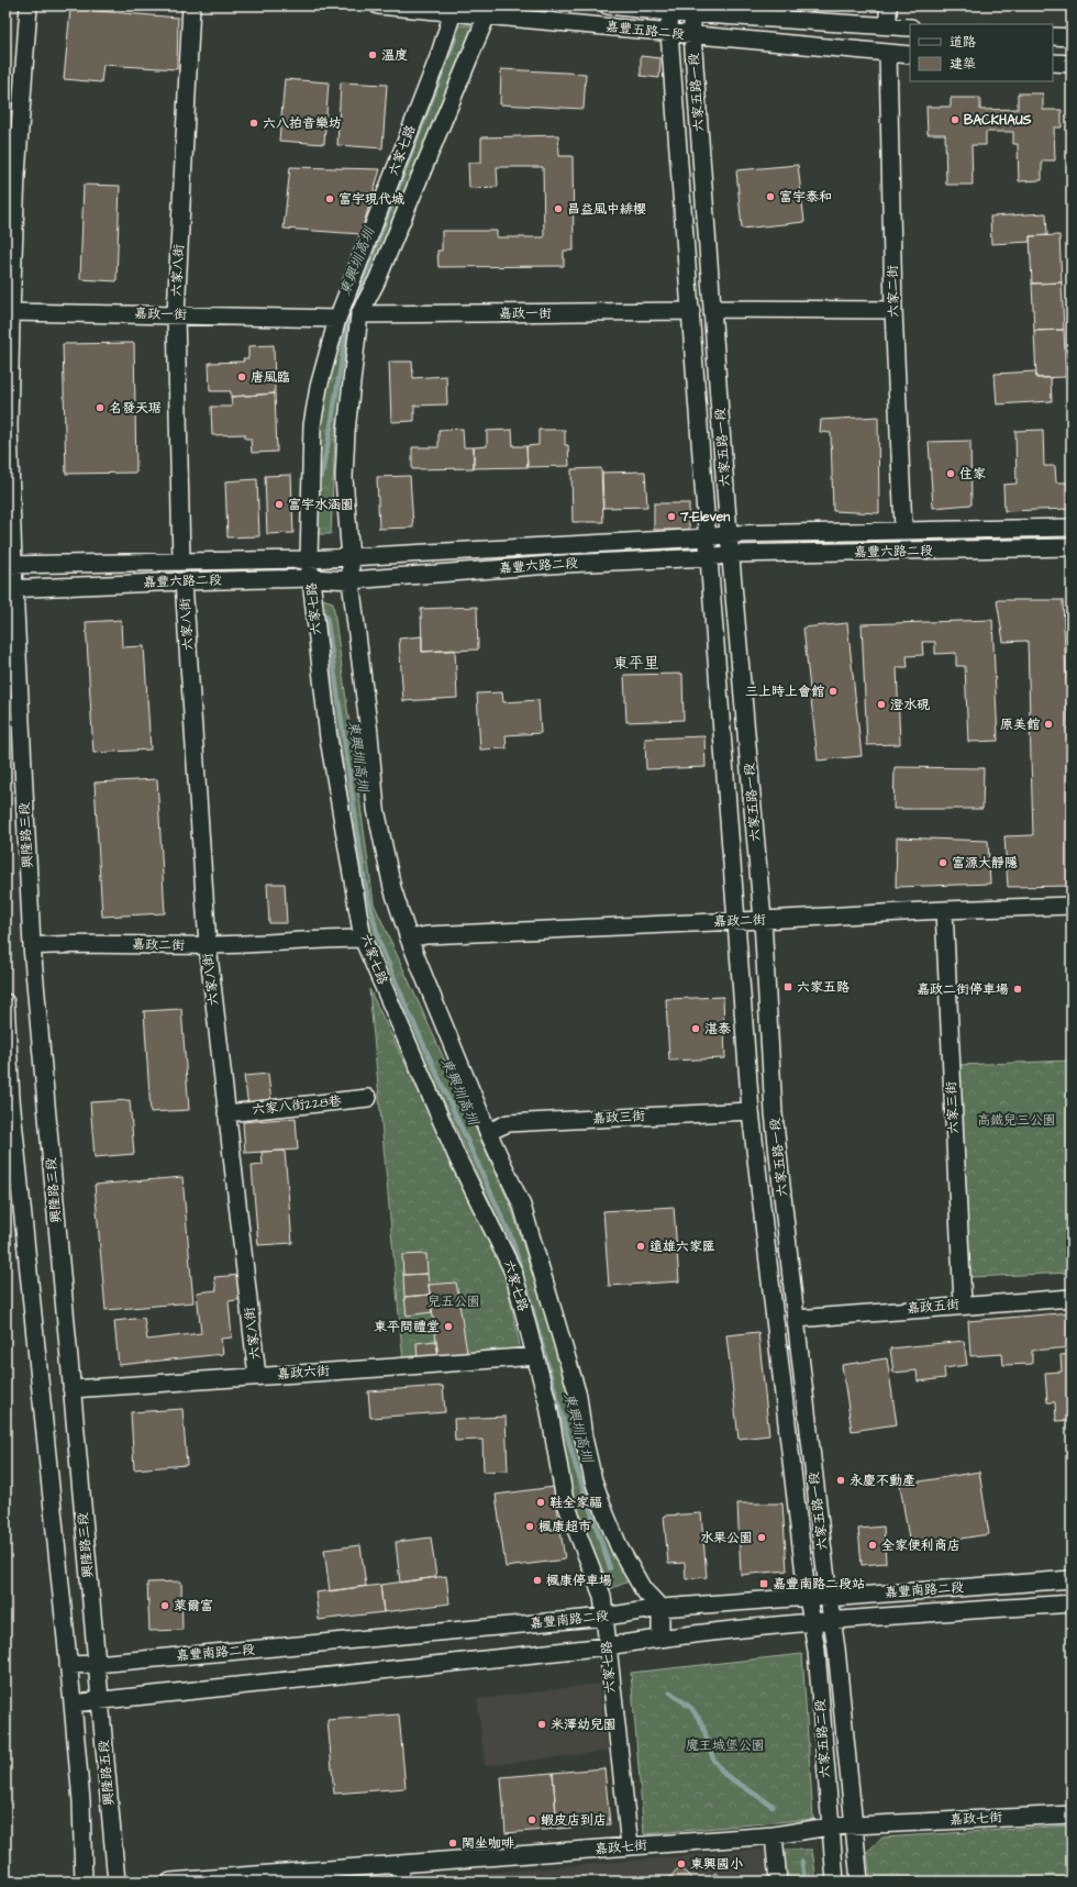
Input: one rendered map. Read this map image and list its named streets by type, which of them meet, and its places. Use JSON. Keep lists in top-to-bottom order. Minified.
{"streets":{"street":["嘉豐五路二段","六家五路一段","六家七路","六家八街","六家二街","嘉政一街","嘉豐六路二段","興隆路三段","嘉政二街","六家八街228巷","六家三街","嘉政三街","嘉政五街","嘉政六街","嘉豐南路二段","六家五路二段","興隆路五段","嘉政七街"]},"crossings":[["嘉豐五路二段","六家五路一段"],["嘉豐五路二段","六家七路"],["嘉豐五路二段","六家二街"],["六家五路一段","嘉政一街"],["六家五路一段","嘉豐六路二段"],["六家五路一段","嘉政二街"],["六家五路一段","嘉政三街"],["六家五路一段","嘉政五街"],["六家五路一段","嘉豐南路二段"],["六家五路一段","六家五路二段"],["六家七路","嘉政一街"],["六家七路","嘉豐六路二段"],["六家七路","嘉政二街"],["六家七路","嘉政三街"],["六家七路","嘉政六街"],["六家七路","嘉豐南路二段"],["六家七路","嘉政七街"],["六家八街","嘉政一街"],["六家八街","嘉豐六路二段"],["六家八街","嘉政二街"],["六家八街","六家八街228巷"],["六家八街","嘉政六街"],["六家二街","嘉豐六路二段"],["嘉政一街","興隆路三段"],["嘉豐六路二段","興隆路三段"],["興隆路三段","嘉政二街"],["興隆路三段","嘉政六街"],["興隆路三段","嘉豐南路二段"],["興隆路三段","興隆路五段"],["嘉政二街","六家三街"],["六家三街","嘉政五街"],["嘉豐南路二段","六家五路二段"],["嘉豐南路二段","興隆路五段"],["六家五路二段","嘉政七街"]],"districts":["東平里"],"water":["東興圳高圳"],"parks":["高鐵兒三公園","兒五公園","魔王城堡公園"],"places":{"other":["溫度","BACKHAUS","六八拍音樂坊","富宇泰和","富宇現代城","昌益風中緋櫻","唐風臨","名發天琚","住家","富宇水涵園","7-Eleven","三上時上會館","澄水硯","原美館","富源大靜隱","嘉政二街停車場","湛泰","遠雄六家匯","東平問禮堂","永慶不動產","鞋全家福","楓康超市","水果公園","全家便利商店","楓康停車場","萊爾富","米澤幼兒園","蝦皮店到店","閑坐咖啡","東興國小"],"transit":["六家五路","嘉豐南路二段站"]},"legend":["道路","建築"]}
